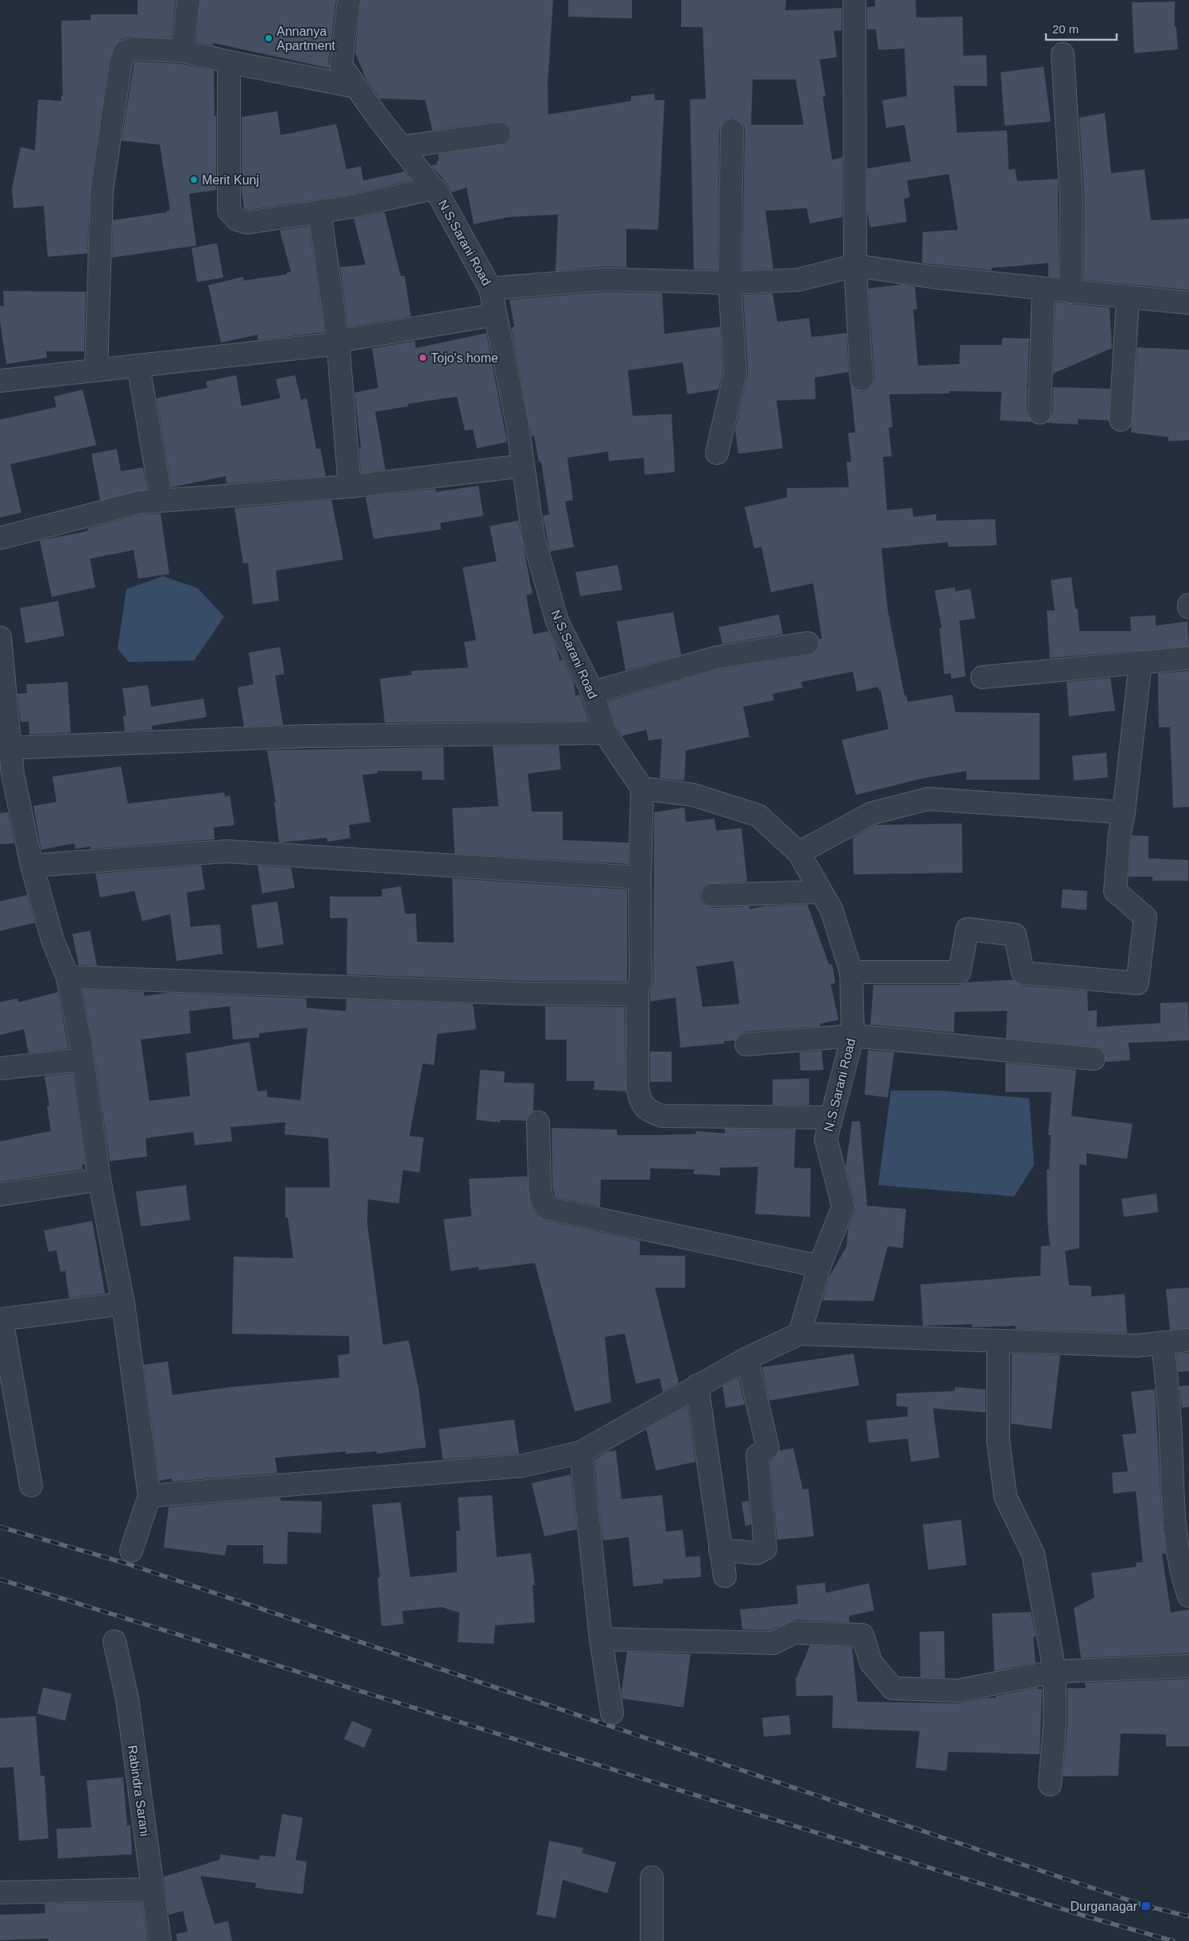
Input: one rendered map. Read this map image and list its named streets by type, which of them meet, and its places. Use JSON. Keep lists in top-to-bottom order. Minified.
{"streets":{"street":["N.S.Sarani Road","Rabindra Sarani"]},"places":{"other":["Annanya Apartment","Merit Kunj","Tojo's home"],"transit":["Durganagar"]},"scale_bar":"20 m"}
